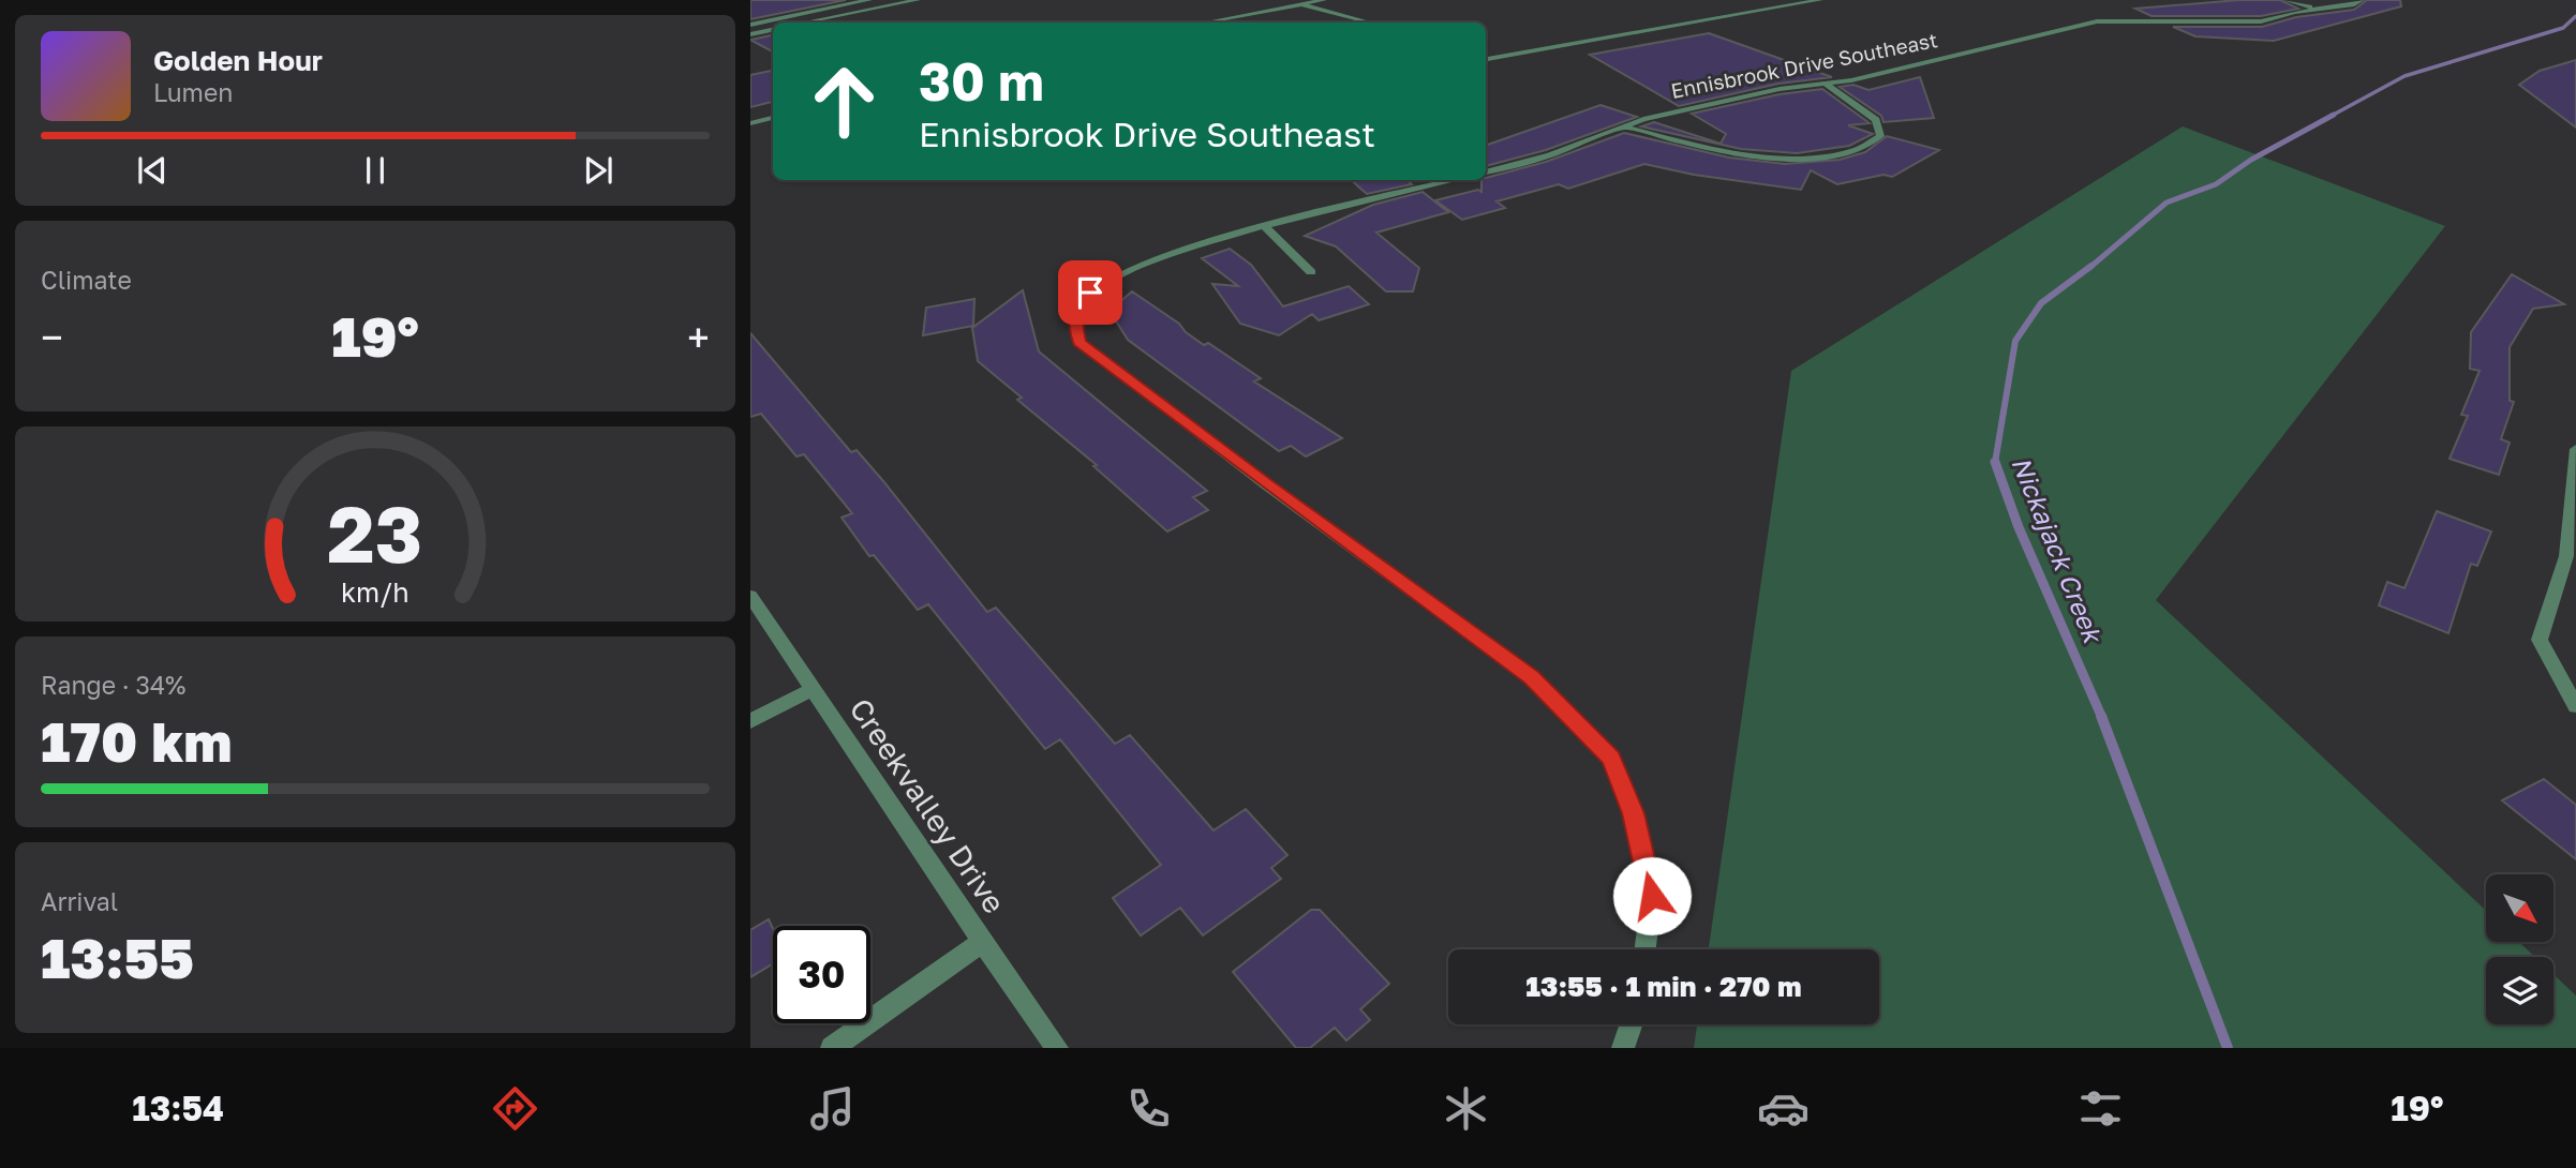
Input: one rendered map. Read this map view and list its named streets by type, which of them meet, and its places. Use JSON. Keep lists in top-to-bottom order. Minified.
{"streets":{"street":["Ennisbrook Drive Southeast","Creekvalley Drive"]},"water":["Nickajack Creek"],"north":"bottom right","page":{"turn":["30 m","Ennisbrook Drive Southeast"],"song":["Golden Hour","Lumen"],"tile":["Climate",["Range · 34%","170 km"],["Arrival","13:55"]],"heat":["−","19°","+"],"limit":"30","trip":"13:55 · 1 min · 270 m","tabs":["13:54","19°"],"gauge":["23","km/h"]}}
